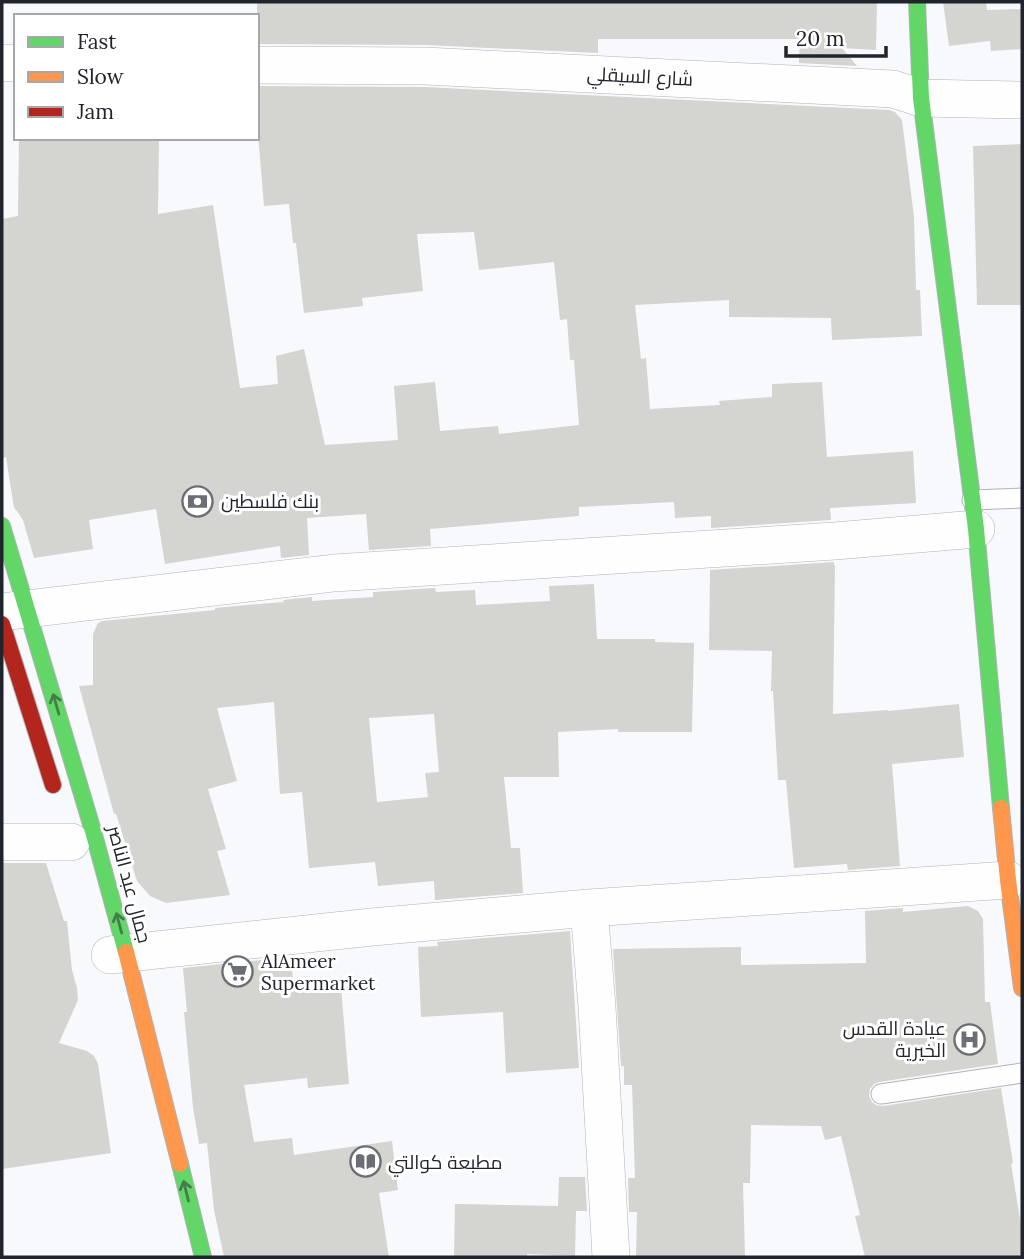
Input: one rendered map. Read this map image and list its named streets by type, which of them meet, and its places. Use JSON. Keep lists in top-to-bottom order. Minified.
{"streets":{"street":["شارع السيقلي","جمال عبد الناصر"]},"one_way":["جمال عبد الناصر"],"places":{"bank":["بنك فلسطين"],"supermarket":["AlAmeer Supermarket"],"hospital":["عيادة القدس الخيرية"],"library":["مطبعة كوالتي"]},"legend":["Fast","Slow","Jam"],"scale_bar":"20 m"}
